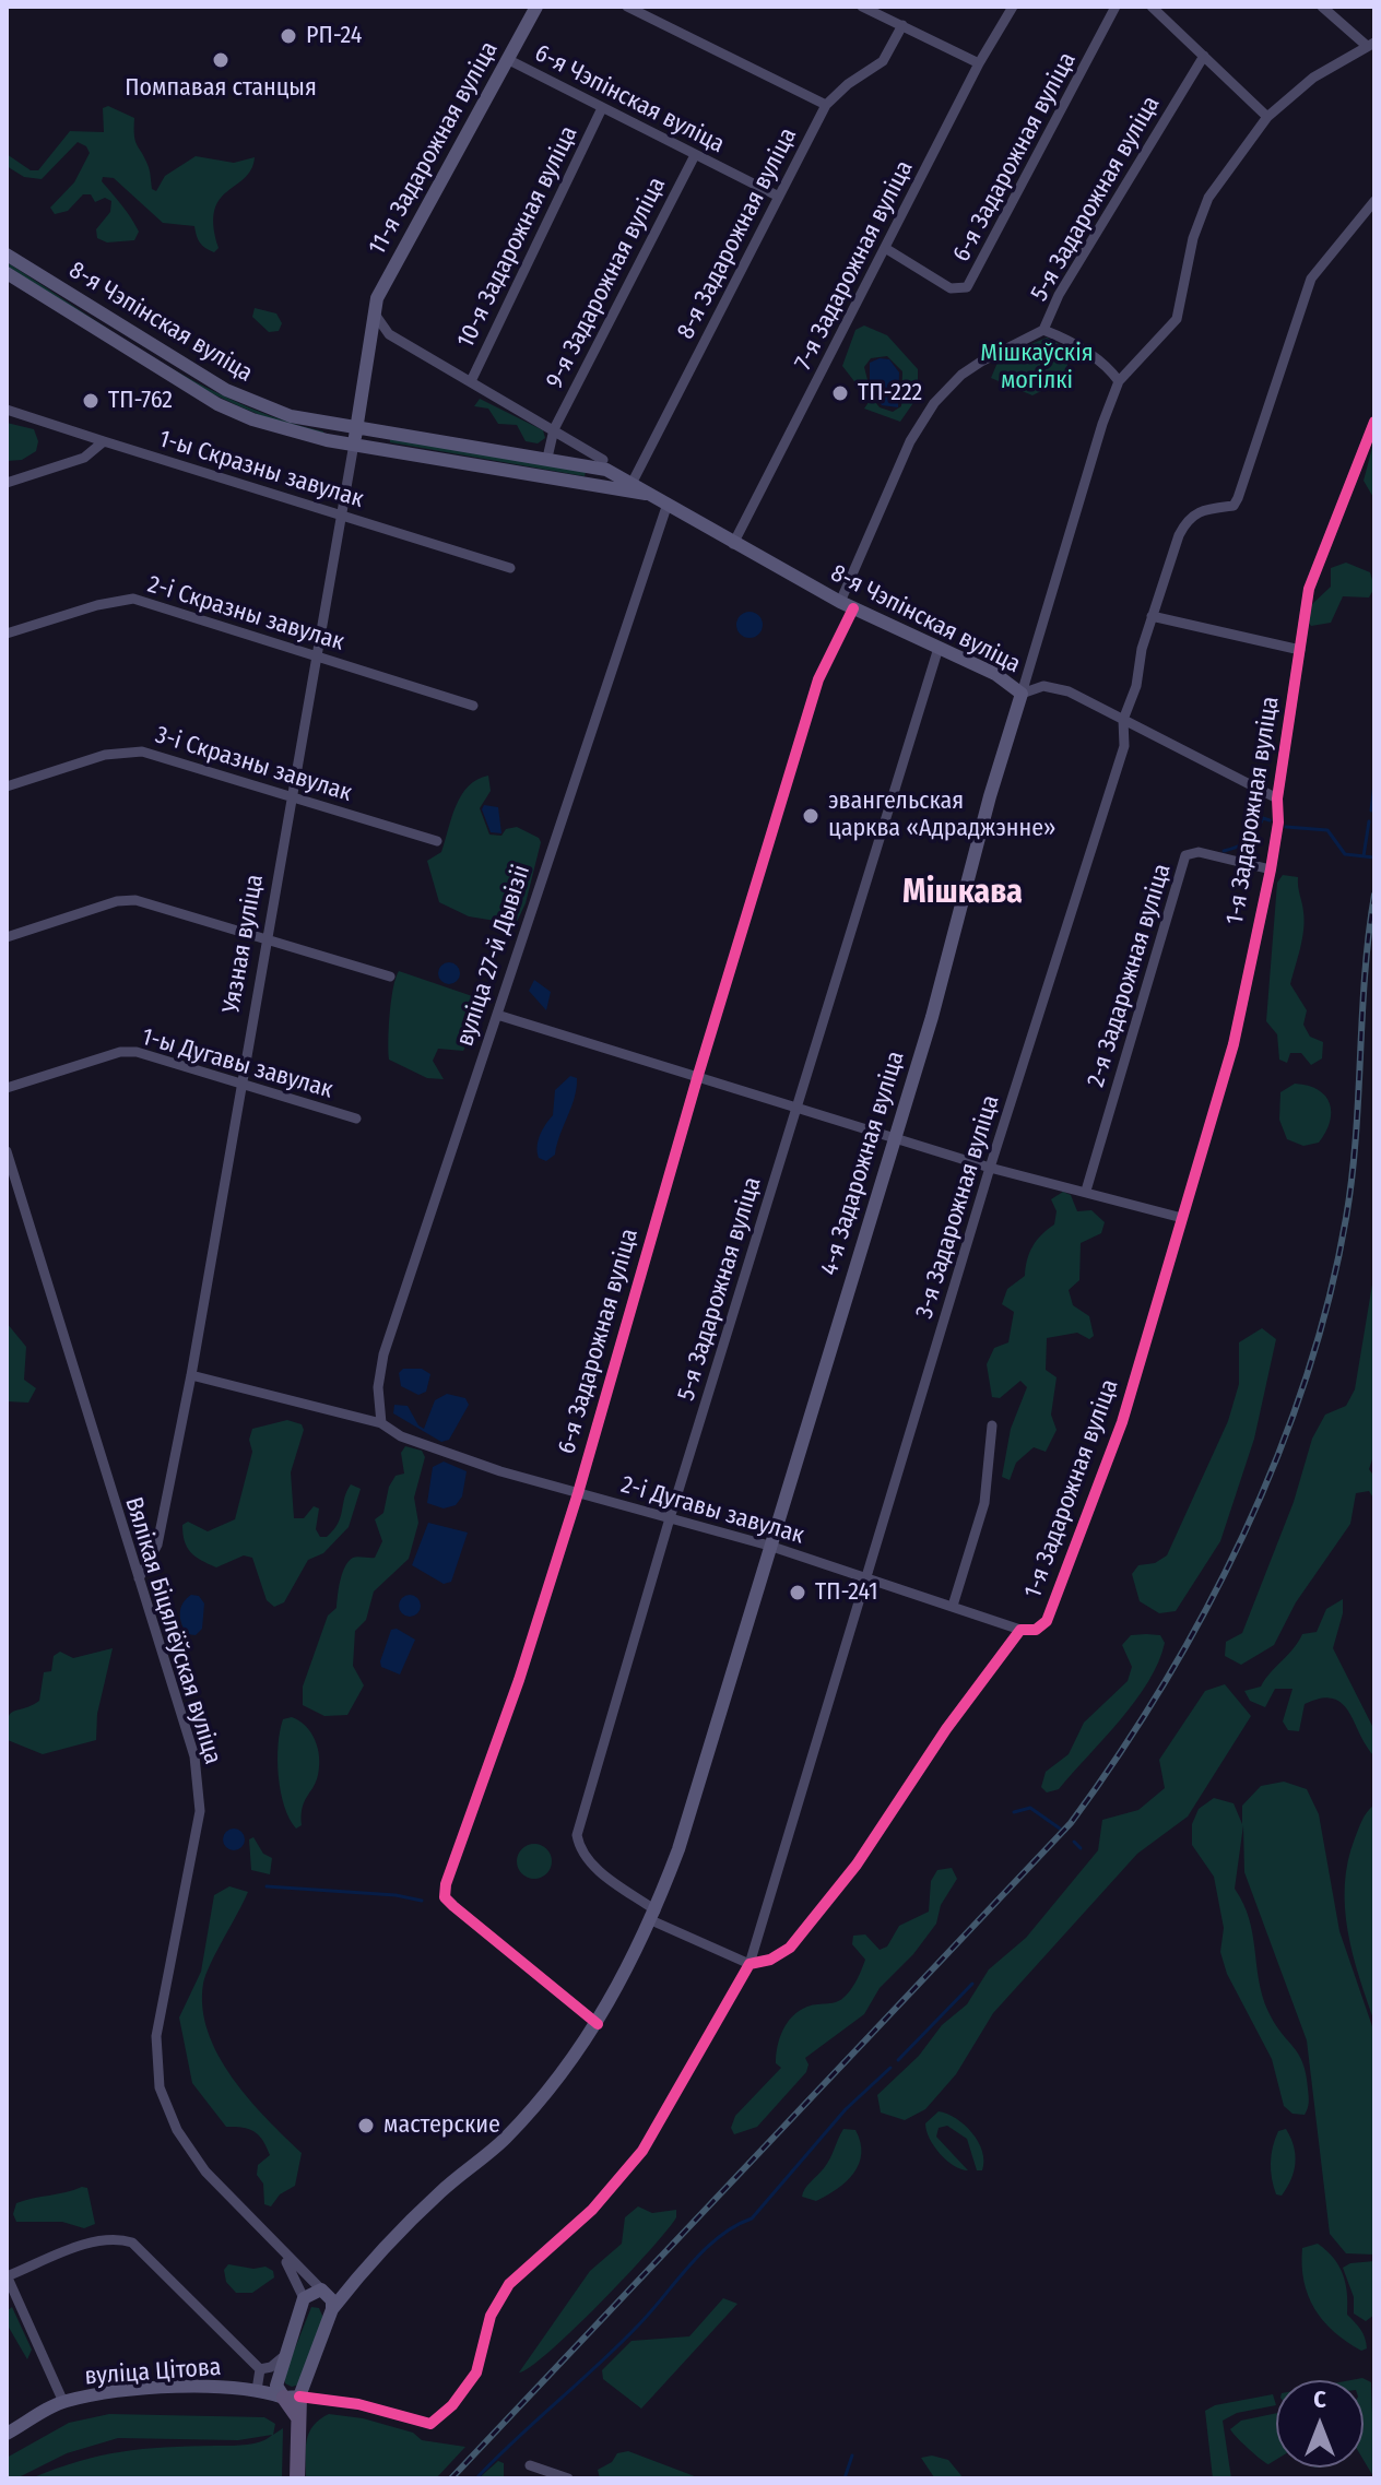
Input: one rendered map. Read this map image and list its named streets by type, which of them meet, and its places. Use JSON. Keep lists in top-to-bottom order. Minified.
{"streets":{"main road":["11-я Задарожная вуліца","8-я Чэпінская вуліца","Уязная вуліца","4-я Задарожная вуліца","вуліца Цітова"],"street":["6-я Чэпінская вуліца","6-я Задарожная вуліца","5-я Задарожная вуліца","8-я Задарожная вуліца","10-я Задарожная вуліца","7-я Задарожная вуліца","9-я Задарожная вуліца","1-ы Скразны завулак","2-і Скразны завулак","3-і Скразны завулак","1-я Задарожная вуліца","вуліца 27-й Дывізіі","2-я Задарожная вуліца","1-ы Дугавы завулак","3-я Задарожная вуліца","2-і Дугавы завулак","Вялікая Біцялёўская вуліца"]},"crossings":[["6-я Чэпінская вуліца","11-я Задарожная вуліца"],["6-я Чэпінская вуліца","8-я Задарожная вуліца"],["6-я Чэпінская вуліца","10-я Задарожная вуліца"],["6-я Чэпінская вуліца","9-я Задарожная вуліца"],["11-я Задарожная вуліца","8-я Чэпінская вуліца"],["11-я Задарожная вуліца","Уязная вуліца"],["6-я Задарожная вуліца","7-я Задарожная вуліца"],["6-я Задарожная вуліца","8-я Чэпінская вуліца"],["6-я Задарожная вуліца","4-я Задарожная вуліца"],["6-я Задарожная вуліца","2-і Дугавы завулак"],["5-я Задарожная вуліца","8-я Чэпінская вуліца"],["5-я Задарожная вуліца","1-я Задарожная вуліца"],["5-я Задарожная вуліца","4-я Задарожная вуліца"],["5-я Задарожная вуліца","3-я Задарожная вуліца"],["5-я Задарожная вуліца","2-і Дугавы завулак"],["5-я Задарожная вуліца","вуліца Цітова"],["8-я Задарожная вуліца","8-я Чэпінская вуліца"],["10-я Задарожная вуліца","8-я Чэпінская вуліца"],["7-я Задарожная вуліца","8-я Чэпінская вуліца"],["9-я Задарожная вуліца","8-я Чэпінская вуліца"],["8-я Чэпінская вуліца","1-я Задарожная вуліца"],["8-я Чэпінская вуліца","Уязная вуліца"],["8-я Чэпінская вуліца","вуліца 27-й Дывізіі"],["8-я Чэпінская вуліца","4-я Задарожная вуліца"],["8-я Чэпінская вуліца","3-я Задарожная вуліца"],["1-ы Скразны завулак","Уязная вуліца"],["2-і Скразны завулак","Уязная вуліца"],["3-і Скразны завулак","Уязная вуліца"],["1-я Задарожная вуліца","2-я Задарожная вуліца"],["1-я Задарожная вуліца","3-я Задарожная вуліца"],["1-я Задарожная вуліца","2-і Дугавы завулак"],["1-я Задарожная вуліца","вуліца Цітова"],["Уязная вуліца","1-ы Дугавы завулак"],["Уязная вуліца","2-і Дугавы завулак"],["Уязная вуліца","Вялікая Біцялёўская вуліца"],["вуліца 27-й Дывізіі","2-і Дугавы завулак"],["4-я Задарожная вуліца","2-і Дугавы завулак"],["3-я Задарожная вуліца","2-і Дугавы завулак"],["3-я Задарожная вуліца","вуліца Цітова"]],"districts":["Мішкава"],"parks":["Мішкаўскія могілкі"],"places":["РП-24","Помпавая станцыя","ТП-222","ТП-762","эвангельская царква «Адраджэнне»","ТП-241","мастерские"],"north":"top"}
